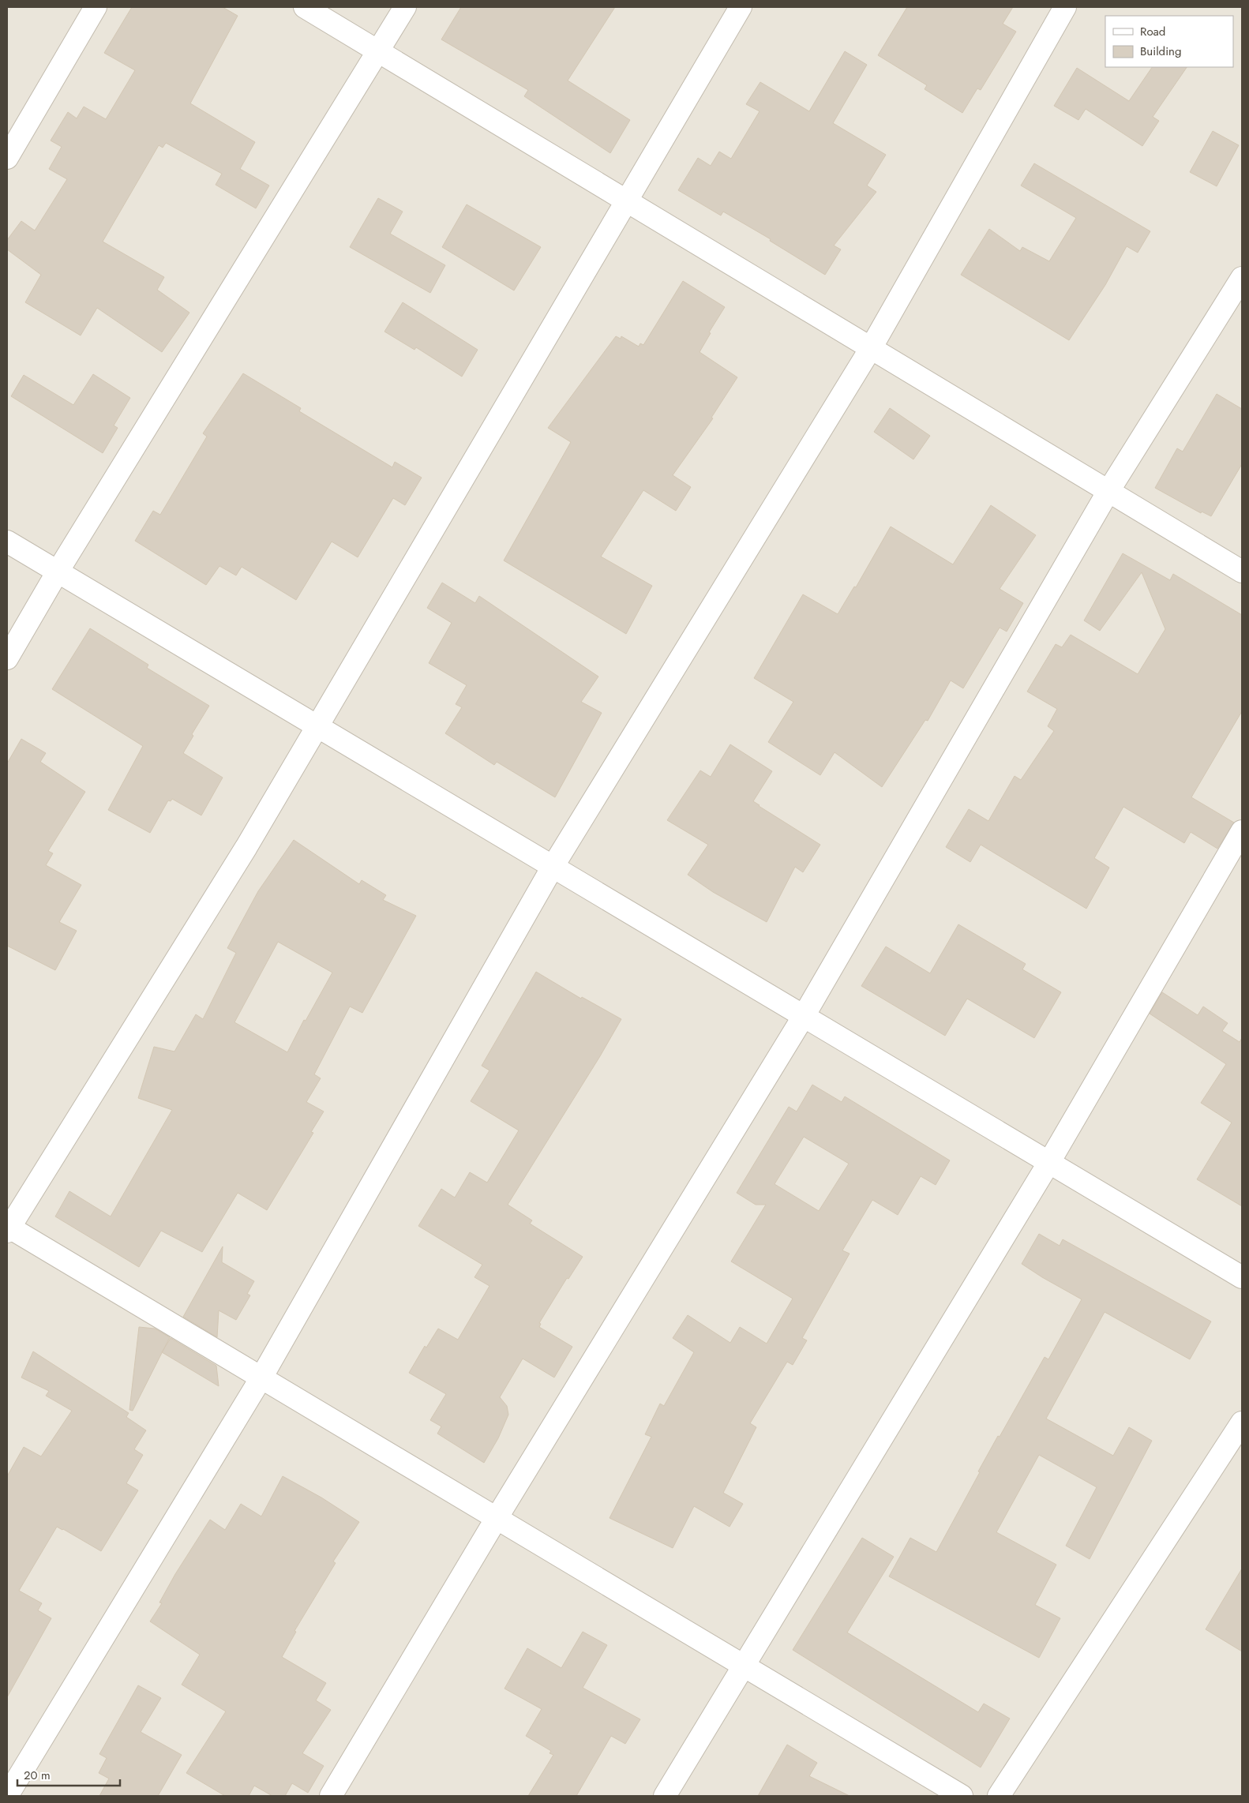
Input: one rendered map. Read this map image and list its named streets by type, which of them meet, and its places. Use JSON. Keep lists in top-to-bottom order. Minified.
{"legend":["Road","Building"],"scale_bar":"20 m"}
